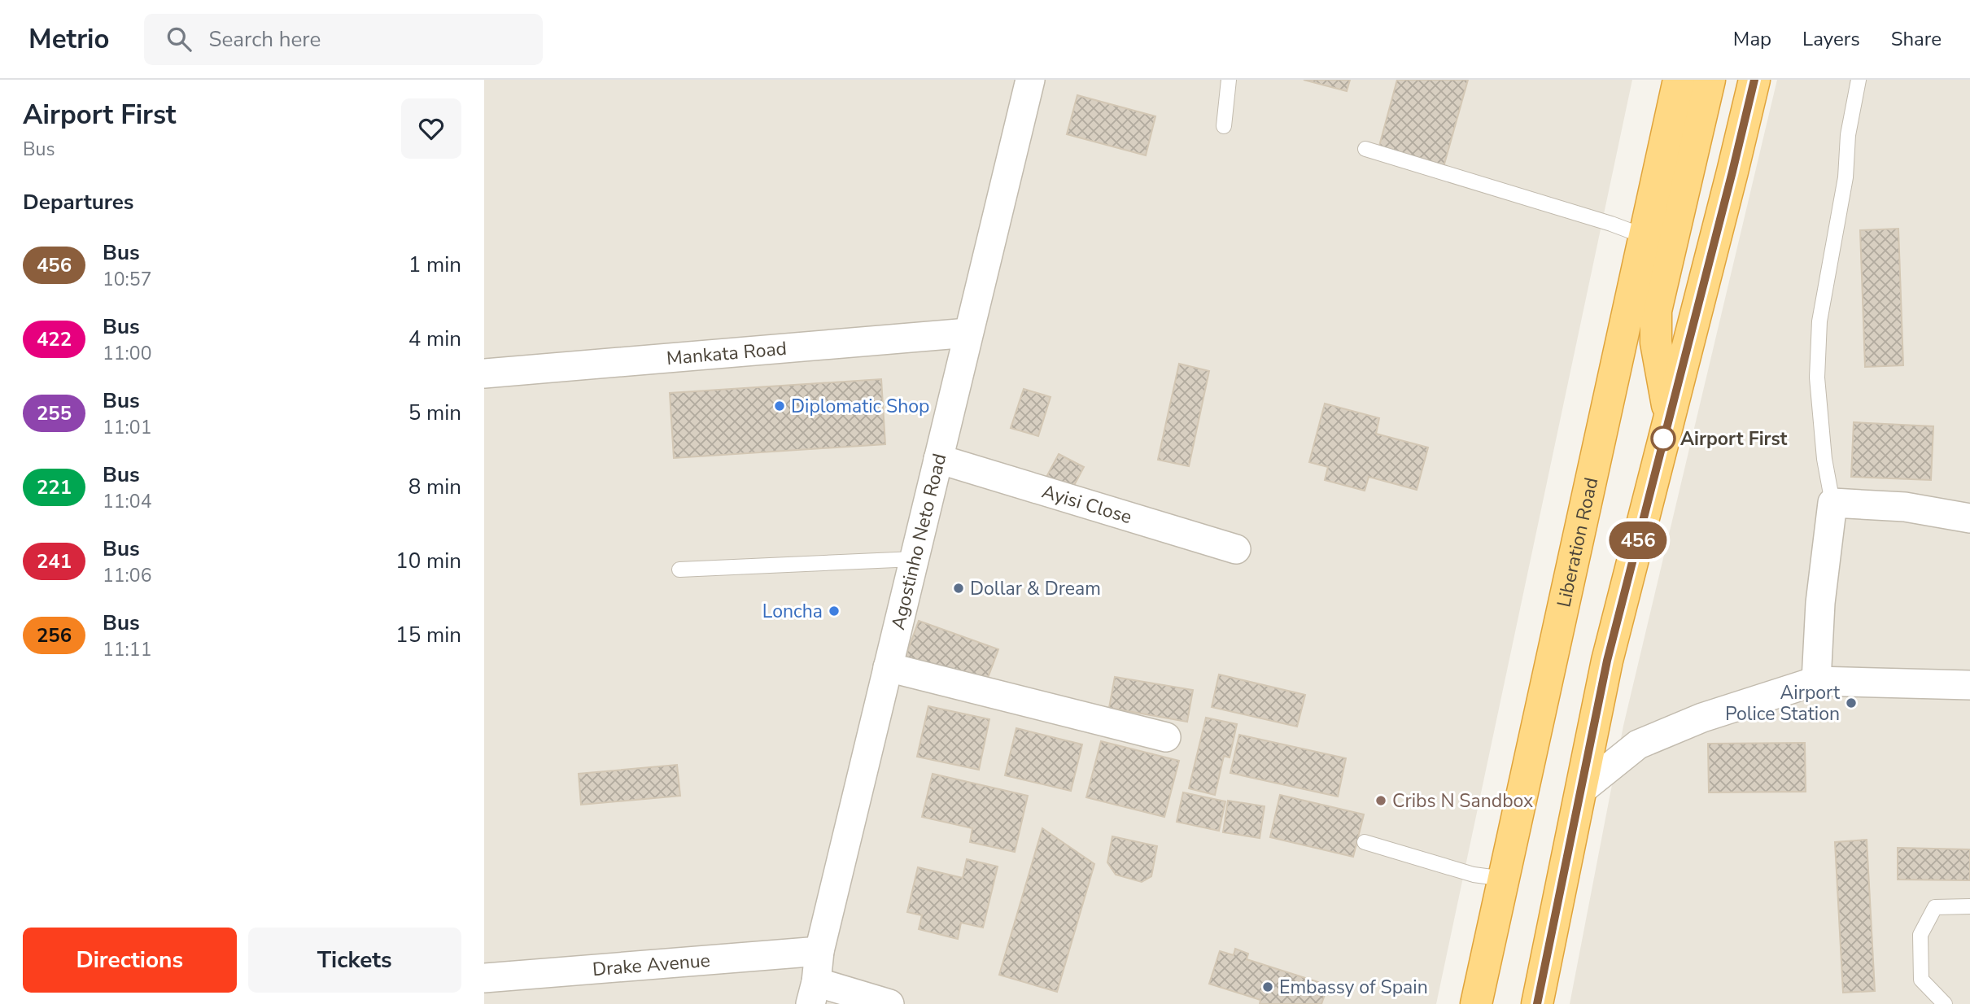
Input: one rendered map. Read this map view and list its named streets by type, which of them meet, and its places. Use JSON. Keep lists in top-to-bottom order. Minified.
{"streets":{"highway":["Liberation Road"],"street":["Mankata Road","Ayisi Close","Agostinho Neto Road","Drake Avenue"]},"crossings":[["Mankata Road","Agostinho Neto Road"],["Ayisi Close","Agostinho Neto Road"],["Agostinho Neto Road","Drake Avenue"]],"places":["Diplomatic Shop","Airport First","Dollar & Dream","Loncha","Airport Police Station","Cribs N Sandbox","Embassy of Spain"],"lines":["bus line 456"],"page":{"header":"Metrio","search":"Search here","nav":["Map","Layers","Share"],"heading":[["Airport First","Bus"],"Departures"],"on_map":"456","list":[{"mark":"456","name":"Bus","note":"10:57","value":"1 min"},{"mark":"422","name":"Bus","note":"11:00","value":"4 min"},{"mark":"255","name":"Bus","note":"11:01","value":"5 min"},{"mark":"221","name":"Bus","note":"11:04","value":"8 min"},{"mark":"241","name":"Bus","note":"11:06","value":"10 min"},{"mark":"256","name":"Bus","note":"11:11","value":"15 min"}],"buttons":["Directions","Tickets"]}}
